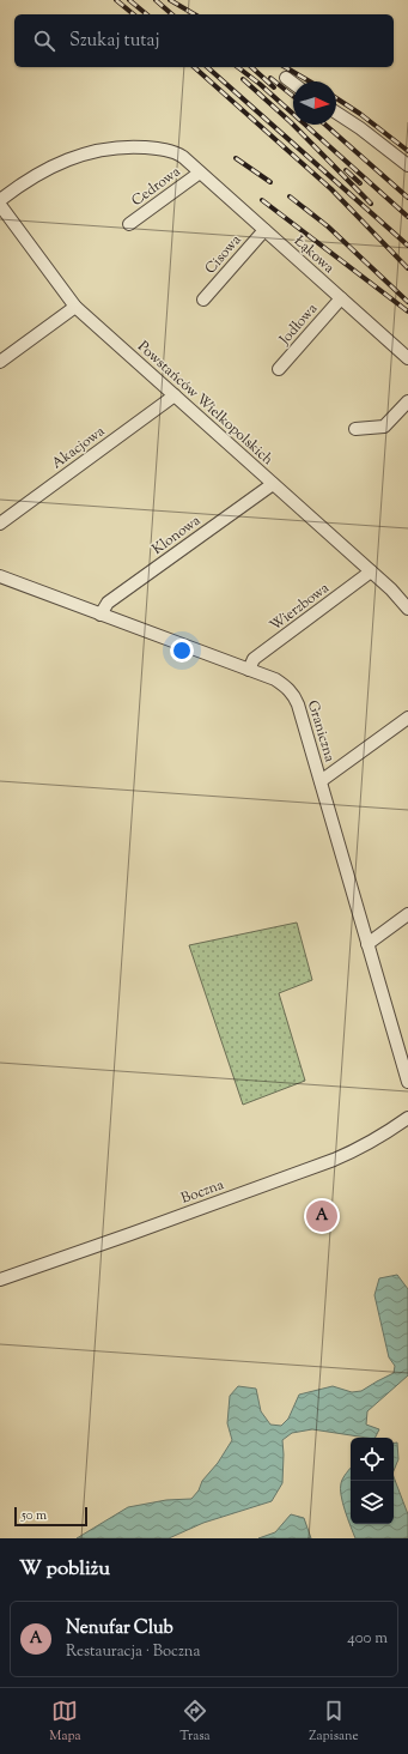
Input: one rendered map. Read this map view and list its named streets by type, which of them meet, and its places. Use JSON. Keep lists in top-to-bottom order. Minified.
{"streets":{"street":["Cedrowa","Cisowa","Łąkowa","Jodłowa","Powstańców Wielkopolskich","Akacjowa","Klonowa","Wierzbowa","Graniczna","Boczna"]},"crossings":[["Cedrowa","Łąkowa"],["Cisowa","Łąkowa"],["Łąkowa","Jodłowa"],["Powstańców Wielkopolskich","Akacjowa"],["Powstańców Wielkopolskich","Klonowa"],["Powstańców Wielkopolskich","Wierzbowa"],["Klonowa","Graniczna"],["Wierzbowa","Graniczna"]],"scale_bar":"50 m","north":"right","page":{"search":"Szukaj tutaj","pins":"A","scale":"50 m","heading":"W pobliżu","list":[{"mark":"A","name":"Nenufar Club","note":"Restauracja · Boczna","value":"400 m"}],"nav":["Mapa","Trasa","Zapisane"]}}
